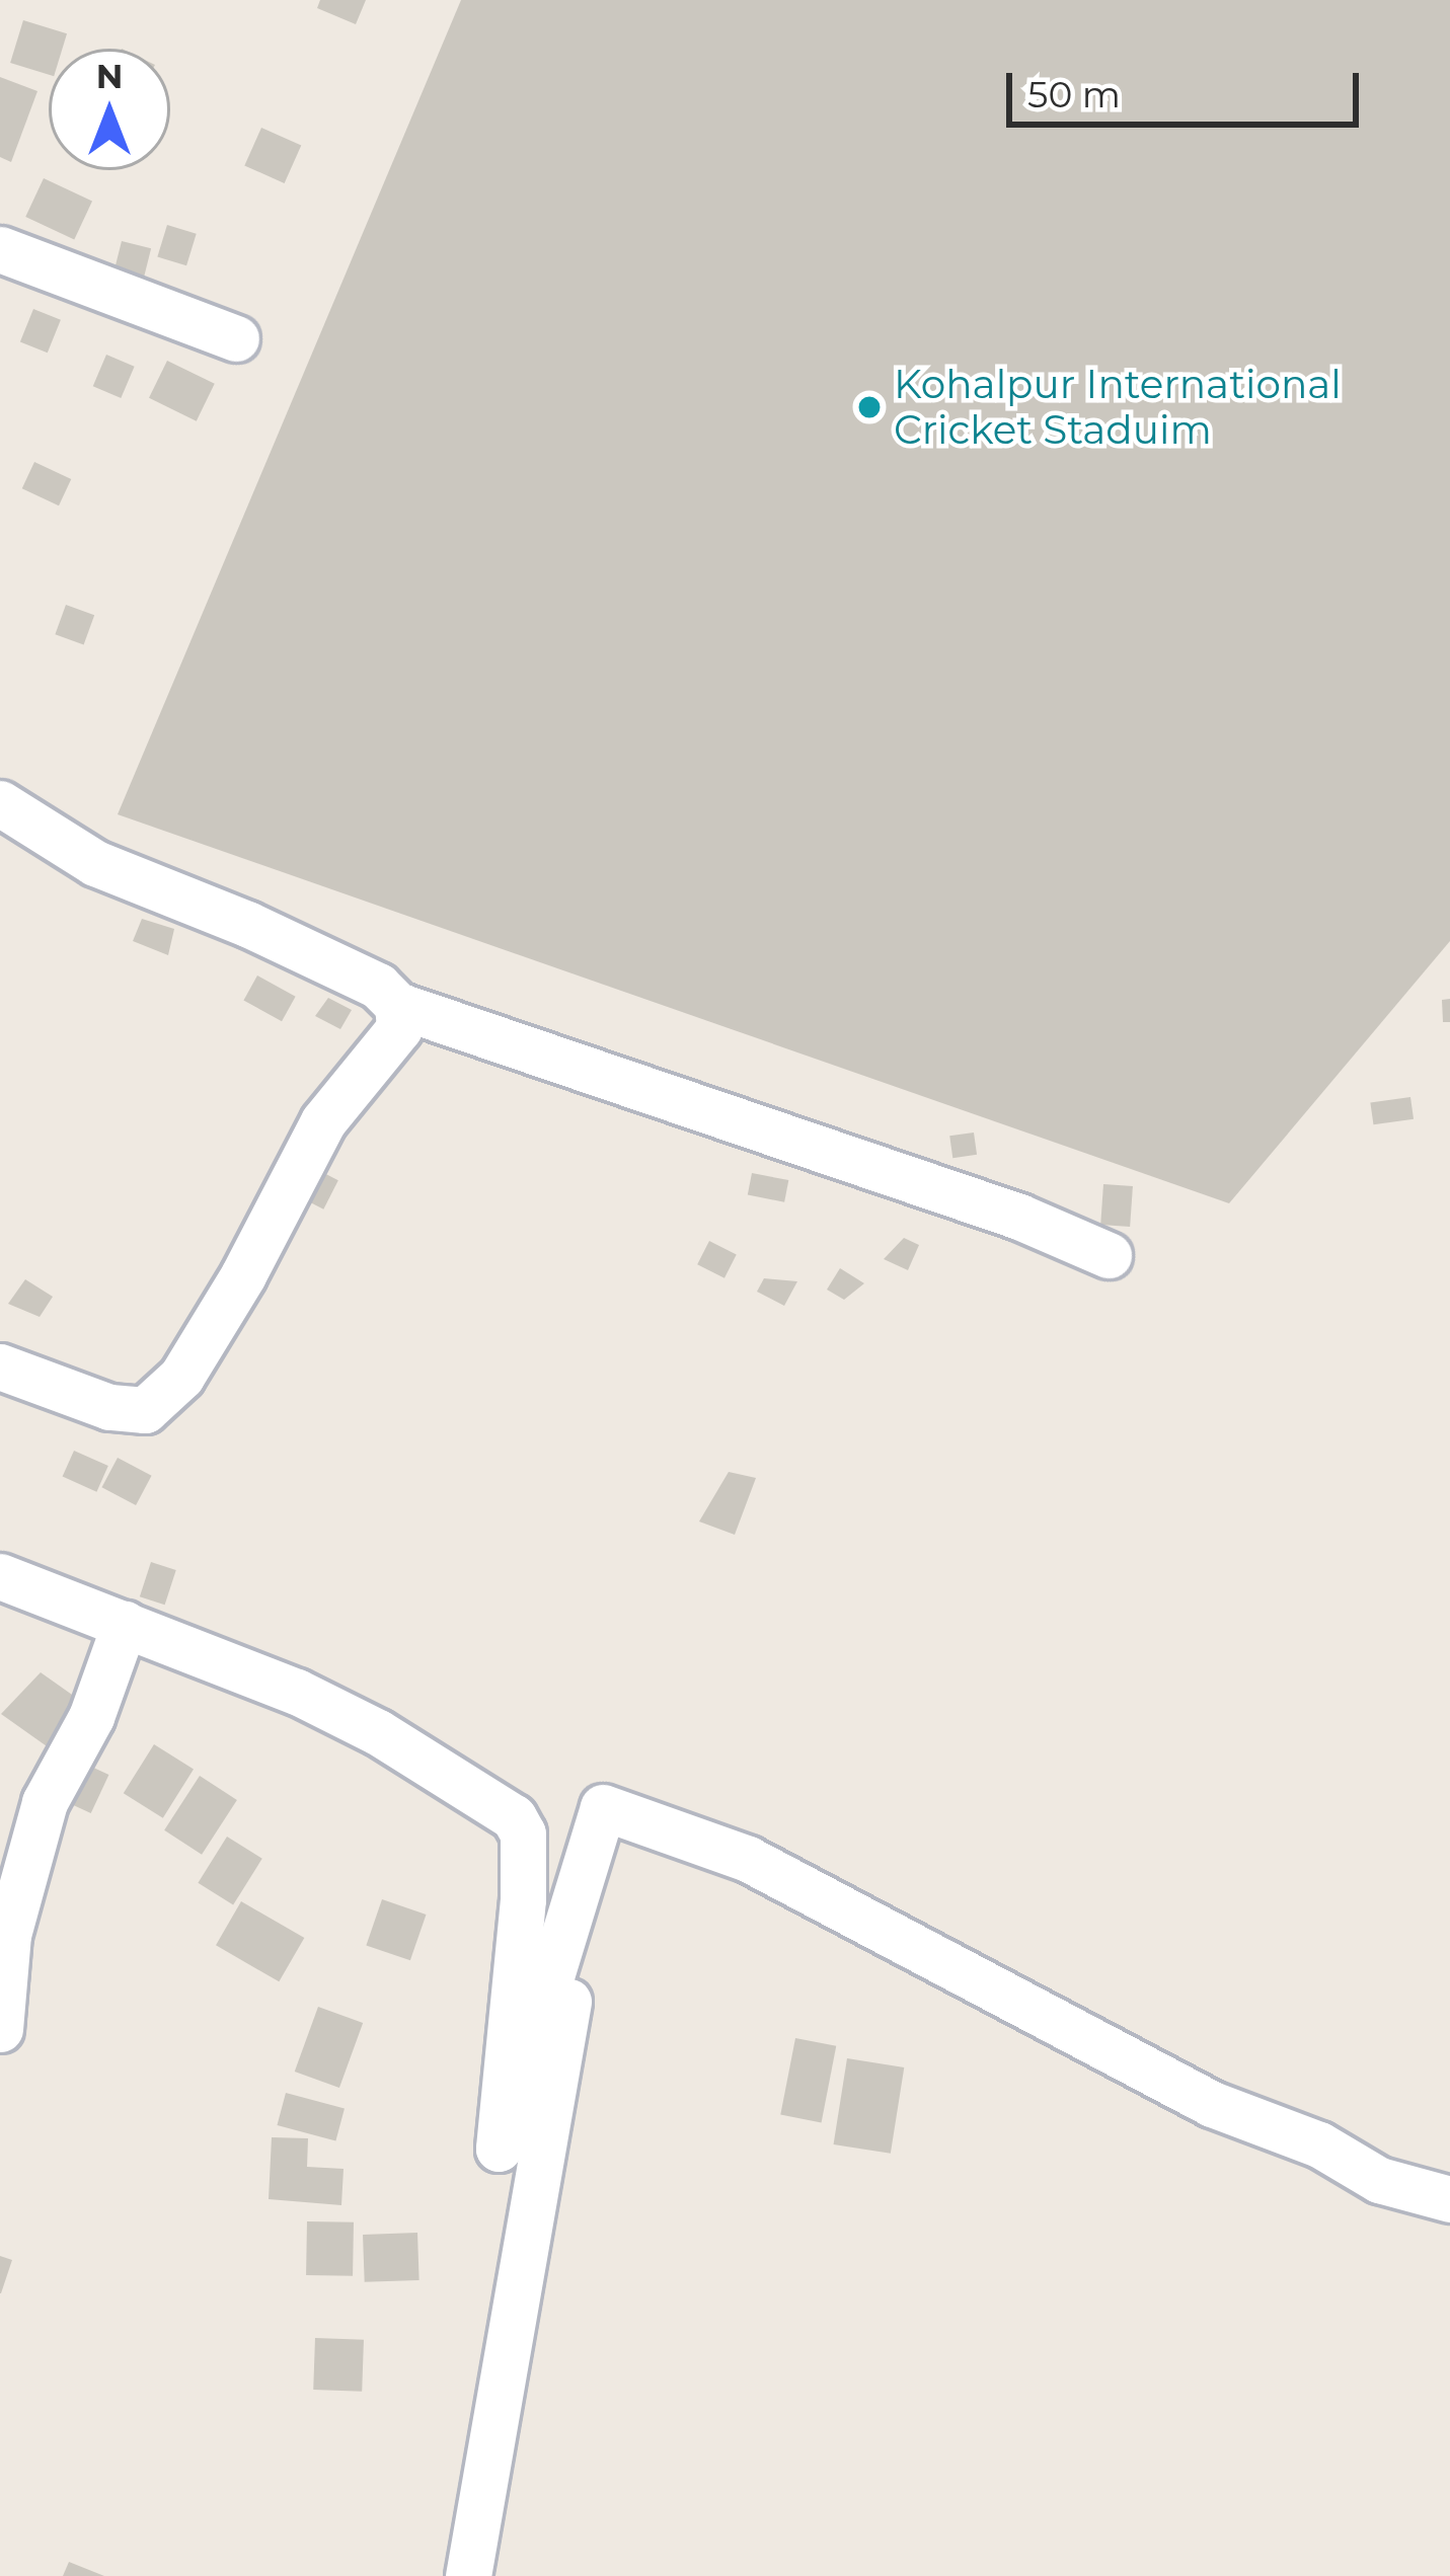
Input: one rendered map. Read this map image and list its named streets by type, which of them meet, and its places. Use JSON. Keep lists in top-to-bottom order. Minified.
{"places":["Kohalpur International Cricket Staduim"],"scale_bar":"50 m","north":"top"}
